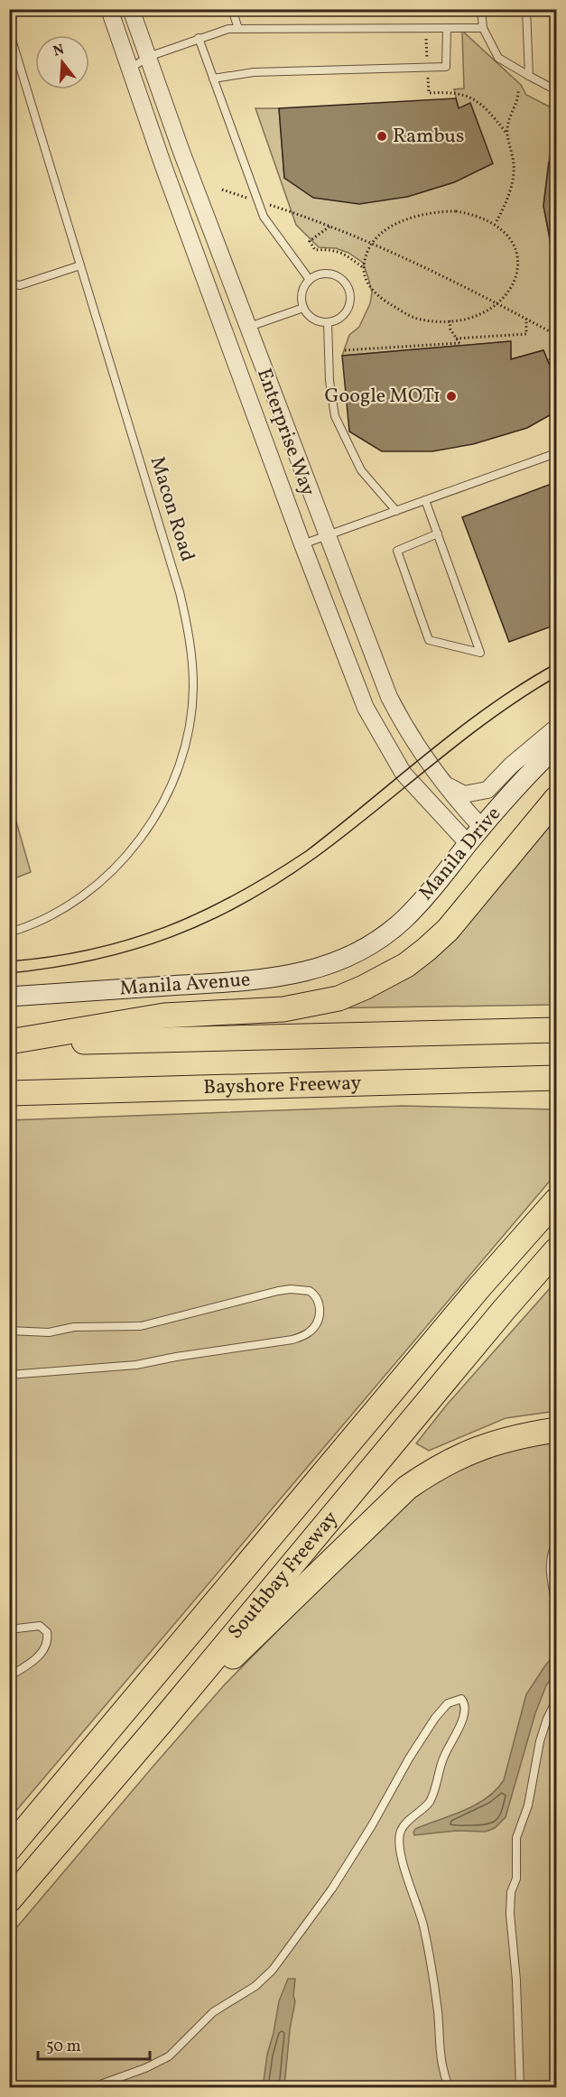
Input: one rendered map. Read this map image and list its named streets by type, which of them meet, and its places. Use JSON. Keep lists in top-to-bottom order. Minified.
{"streets":{"highway":["Bayshore Freeway","Southbay Freeway"],"main road":["Manila Drive","Manila Avenue"],"street":["Enterprise Way"],"lane":["Macon Road"]},"crossings":[["Enterprise Way","Manila Drive"],["Manila Drive","Manila Avenue"]],"places":["Rambus","Google MOT1"],"scale_bar":"50 m","north":"top"}
